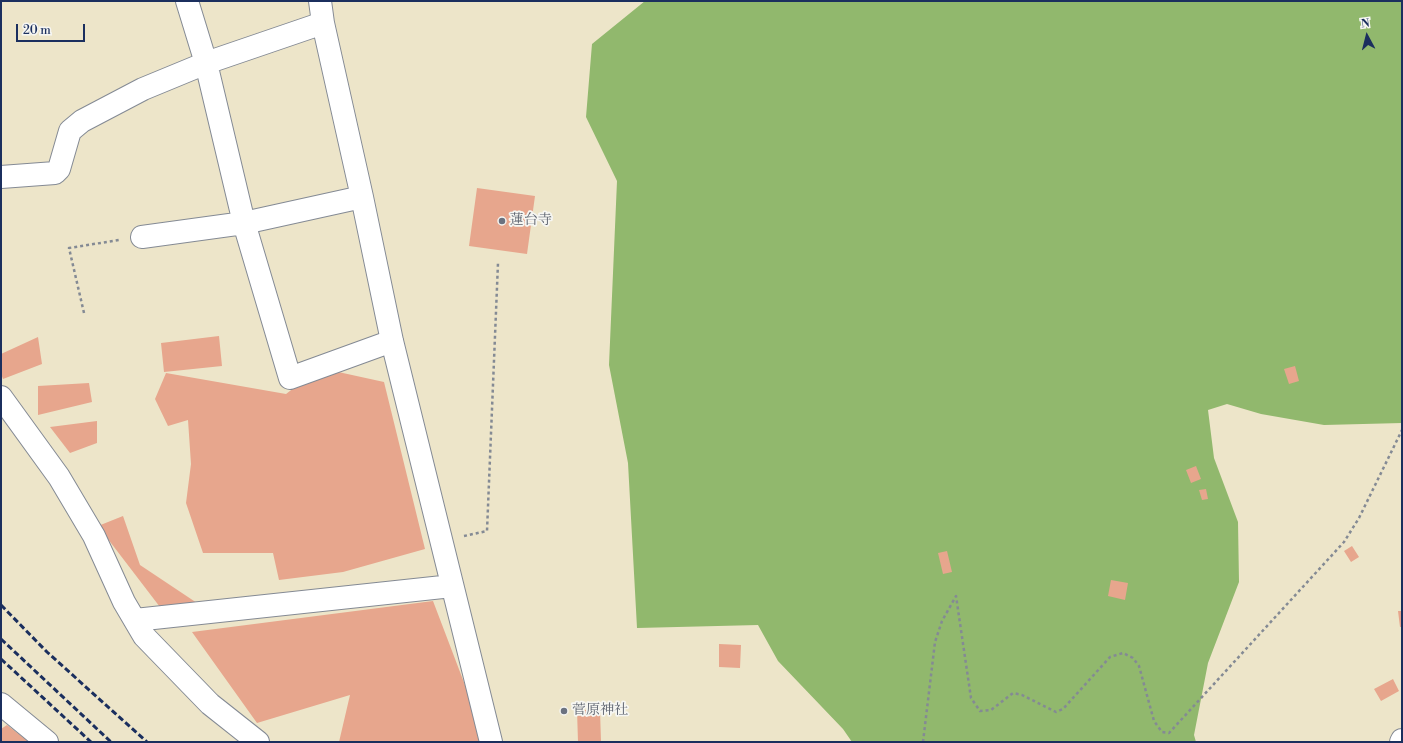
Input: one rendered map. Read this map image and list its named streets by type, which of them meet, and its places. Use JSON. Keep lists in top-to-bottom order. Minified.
{"places":["蓮台寺","菅原神社"],"scale_bar":"20 m","north":"top"}
